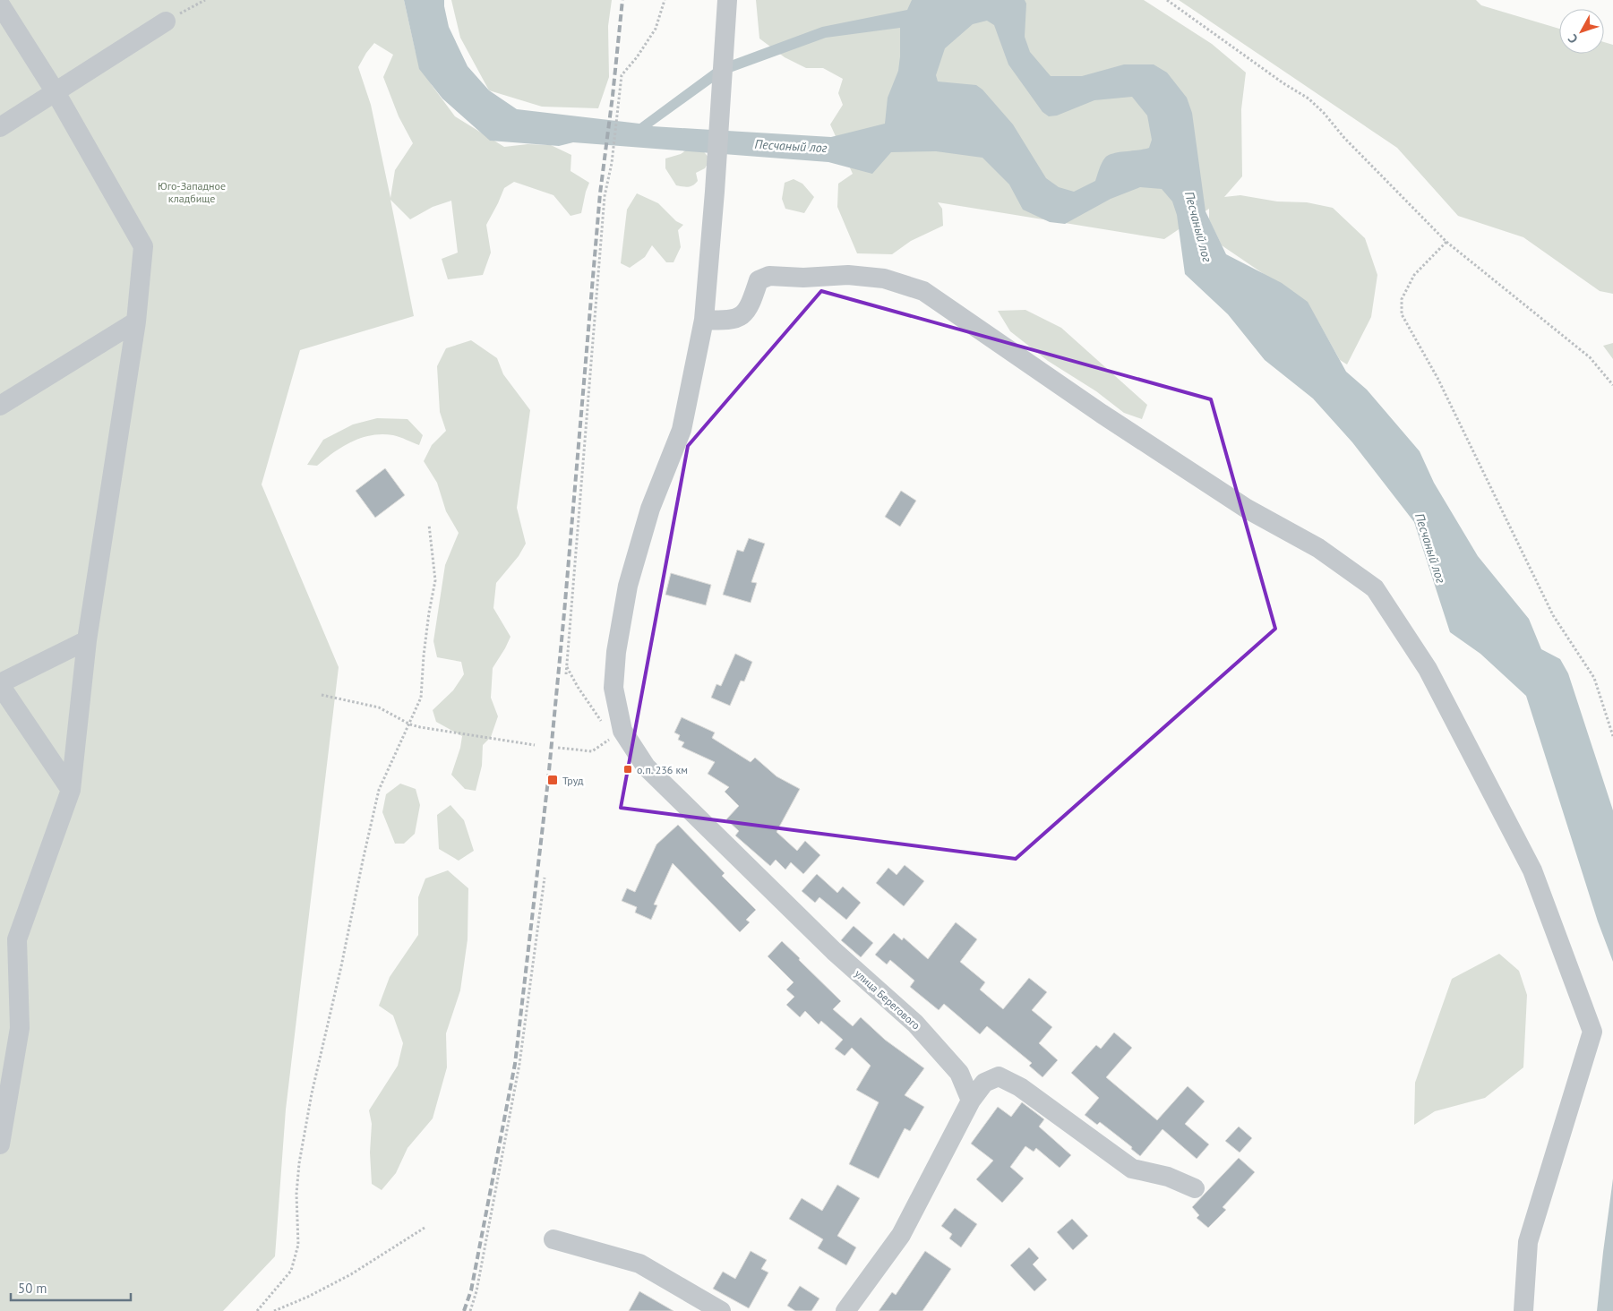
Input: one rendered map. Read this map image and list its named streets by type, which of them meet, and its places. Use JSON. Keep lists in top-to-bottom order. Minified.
{"streets":{"street":["улица Берегового"]},"water":["Песчаный лог"],"parks":["Юго-Западное кладбище"],"places":{"transit":["о.п. 236 км","Труд"]},"scale_bar":"50 m","north":"bottom left"}
